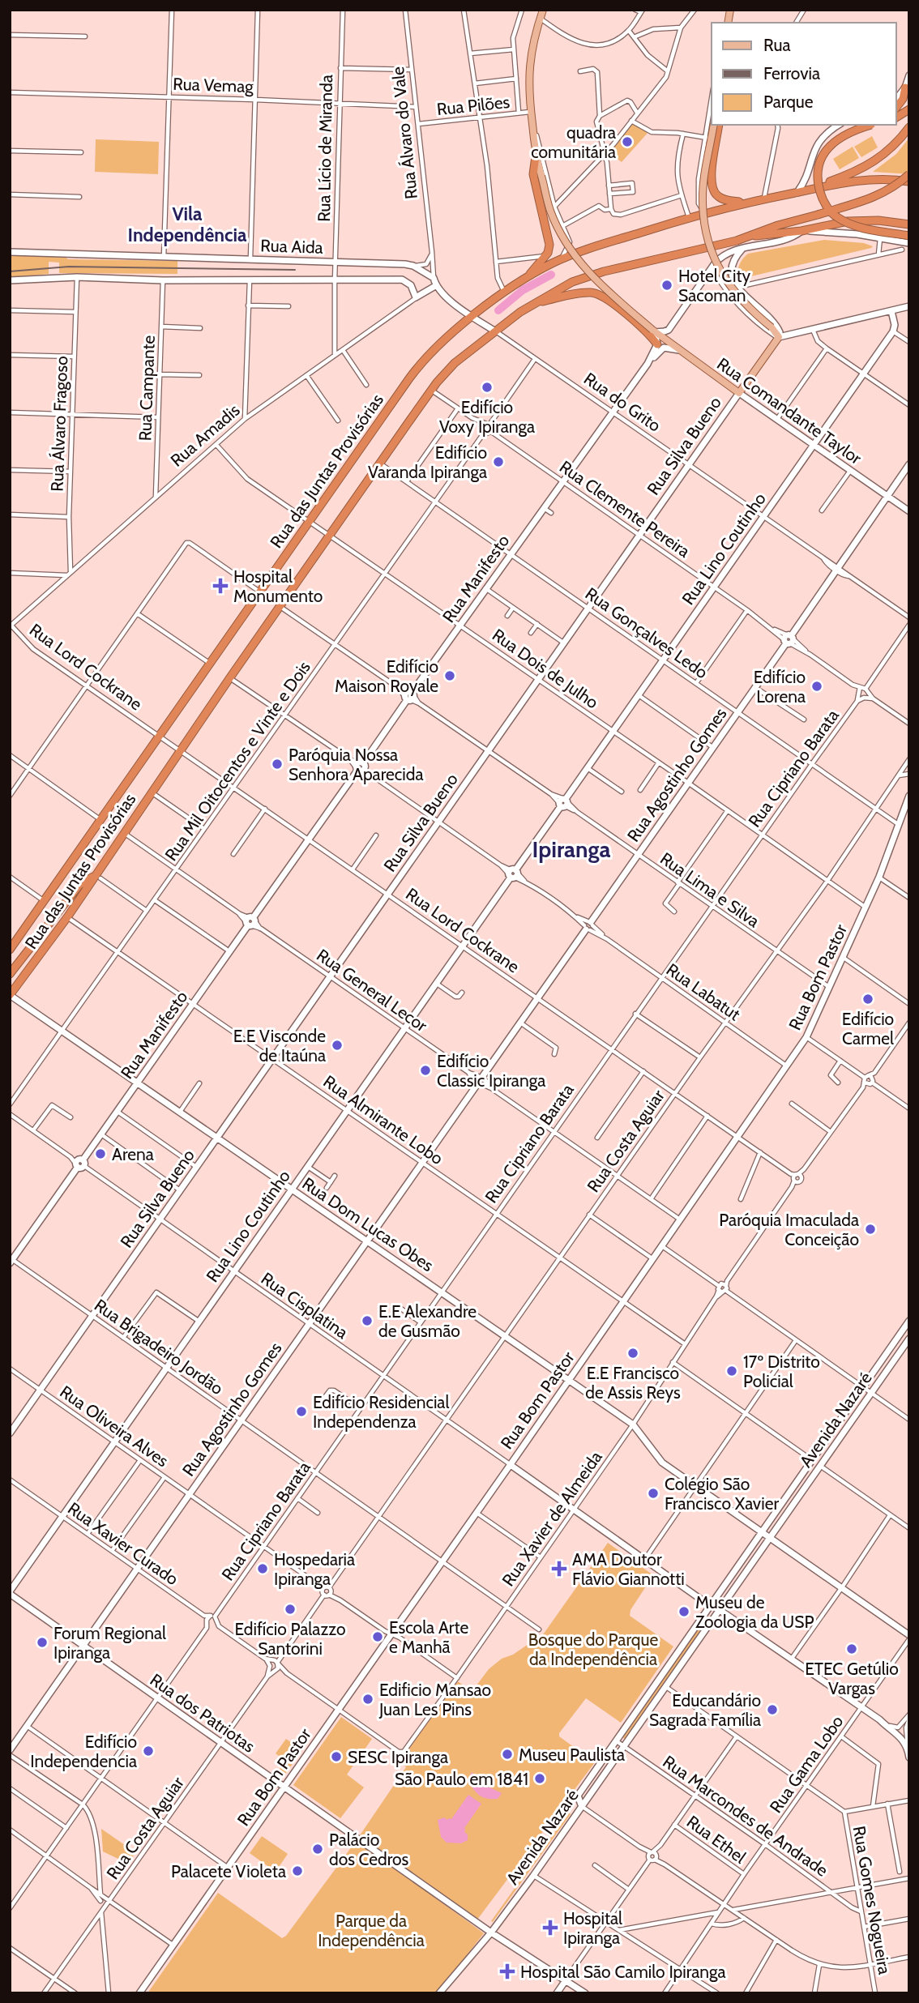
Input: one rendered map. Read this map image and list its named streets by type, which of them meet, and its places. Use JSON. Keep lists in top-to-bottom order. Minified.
{"streets":{"highway":["Rua das Juntas Provisórias"],"main road":["Rua Álvaro do Vale","Rua Aida","Rua do Grito","Rua Comandante Taylor","Rua Amadis","Rua Silva Bueno","Rua Lino Coutinho","Rua Manifesto","Rua Agostinho Gomes","Rua Bom Pastor","Rua Dom Lucas Obes","Avenida Nazaré","Rua dos Patriotas"],"street":["Rua Vemag","Rua Pilões","Rua Lício de Miranda","Rua Campante","Rua Álvaro Fragoso","Rua Clemente Pereira","Rua Gonçalves Ledo","Rua Lord Cockrane","Rua Dois de Julho","Rua Mil Oitocentos e Vinte e Dois","Rua Cipriano Barata","Rua Lima e Silva","Rua General Lecor","Rua Labatut","Rua Almirante Lobo","Rua Costa Aguiar","Rua Cisplatina","Rua Brigadeiro Jordão","Rua Oliveira Alves","Rua Xavier de Almeida","Rua Xavier Curado","Rua Gama Lobo","Rua Marcondes de Andrade","Rua Ethel","Rua Gomes Nogueira"]},"crossings":[["Rua Vemag","Rua Álvaro do Vale"],["Rua Vemag","Rua Lício de Miranda"],["Rua Pilões","Rua Álvaro do Vale"],["Rua Pilões","Rua Comandante Taylor"],["Rua Álvaro do Vale","Rua Aida"],["Rua Álvaro do Vale","Rua do Grito"],["Rua Álvaro do Vale","Rua Amadis"],["Rua Lício de Miranda","Rua Aida"],["Rua Lício de Miranda","Rua Amadis"],["Rua Aida","Rua Campante"],["Rua Aida","Rua Álvaro Fragoso"],["Rua Aida","Rua Amadis"],["Rua Campante","Rua Amadis"],["Rua do Grito","Rua Amadis"],["Rua do Grito","Rua Silva Bueno"],["Rua do Grito","Rua das Juntas Provisórias"],["Rua do Grito","Rua Lino Coutinho"],["Rua do Grito","Rua Manifesto"],["Rua do Grito","Rua Agostinho Gomes"],["Rua Comandante Taylor","Rua Silva Bueno"],["Rua Comandante Taylor","Rua Lino Coutinho"],["Rua Comandante Taylor","Rua Agostinho Gomes"],["Rua Álvaro Fragoso","Rua Amadis"],["Rua Amadis","Rua Lord Cockrane"],["Rua Amadis","Rua Dois de Julho"],["Rua Silva Bueno","Rua Clemente Pereira"],["Rua Silva Bueno","Rua Gonçalves Ledo"],["Rua Silva Bueno","Rua Lord Cockrane"],["Rua Silva Bueno","Rua Dois de Julho"],["Rua Silva Bueno","Rua Lima e Silva"],["Rua Silva Bueno","Rua General Lecor"],["Rua Silva Bueno","Rua Labatut"],["Rua Silva Bueno","Rua Almirante Lobo"],["Rua Silva Bueno","Rua Dom Lucas Obes"],["Rua Silva Bueno","Rua Cisplatina"],["Rua Silva Bueno","Rua Brigadeiro Jordão"],["Rua Silva Bueno","Rua Oliveira Alves"],["Rua das Juntas Provisórias","Rua Gonçalves Ledo"],["Rua das Juntas Provisórias","Rua Lord Cockrane"],["Rua das Juntas Provisórias","Rua Dois de Julho"],["Rua das Juntas Provisórias","Rua Lima e Silva"],["Rua das Juntas Provisórias","Rua General Lecor"],["Rua das Juntas Provisórias","Rua Labatut"],["Rua das Juntas Provisórias","Rua Almirante Lobo"],["Rua das Juntas Provisórias","Rua Dom Lucas Obes"],["Rua Clemente Pereira","Rua Lino Coutinho"],["Rua Clemente Pereira","Rua Manifesto"],["Rua Clemente Pereira","Rua Agostinho Gomes"],["Rua Lino Coutinho","Rua Gonçalves Ledo"],["Rua Lino Coutinho","Rua Lord Cockrane"],["Rua Lino Coutinho","Rua Dois de Julho"],["Rua Lino Coutinho","Rua Lima e Silva"],["Rua Lino Coutinho","Rua General Lecor"],["Rua Lino Coutinho","Rua Labatut"],["Rua Lino Coutinho","Rua Almirante Lobo"],["Rua Lino Coutinho","Rua Dom Lucas Obes"],["Rua Lino Coutinho","Rua Cisplatina"],["Rua Lino Coutinho","Rua Brigadeiro Jordão"],["Rua Lino Coutinho","Rua Oliveira Alves"],["Rua Lino Coutinho","Rua Xavier Curado"],["Rua Lino Coutinho","Rua dos Patriotas"],["Rua Manifesto","Rua Gonçalves Ledo"],["Rua Manifesto","Rua Lord Cockrane"],["Rua Manifesto","Rua Dois de Julho"],["Rua Manifesto","Rua Lima e Silva"],["Rua Manifesto","Rua General Lecor"],["Rua Manifesto","Rua Labatut"],["Rua Manifesto","Rua Almirante Lobo"],["Rua Manifesto","Rua Dom Lucas Obes"],["Rua Manifesto","Rua Cisplatina"],["Rua Manifesto","Rua Brigadeiro Jordão"],["Rua Gonçalves Ledo","Rua Mil Oitocentos e Vinte e Dois"],["Rua Gonçalves Ledo","Rua Cipriano Barata"],["Rua Gonçalves Ledo","Rua Agostinho Gomes"],["Rua Gonçalves Ledo","Rua Bom Pastor"],["Rua Gonçalves Ledo","Rua Costa Aguiar"],["Rua Lord Cockrane","Rua Mil Oitocentos e Vinte e Dois"],["Rua Lord Cockrane","Rua Cipriano Barata"],["Rua Lord Cockrane","Rua Agostinho Gomes"],["Rua Lord Cockrane","Rua Bom Pastor"],["Rua Lord Cockrane","Rua Costa Aguiar"],["Rua Lord Cockrane","Rua Xavier de Almeida"],["Rua Dois de Julho","Rua Mil Oitocentos e Vinte e Dois"],["Rua Dois de Julho","Rua Cipriano Barata"],["Rua Dois de Julho","Rua Agostinho Gomes"],["Rua Dois de Julho","Rua Bom Pastor"],["Rua Dois de Julho","Rua Costa Aguiar"],["Rua Mil Oitocentos e Vinte e Dois","Rua Lima e Silva"],["Rua Mil Oitocentos e Vinte e Dois","Rua General Lecor"],["Rua Mil Oitocentos e Vinte e Dois","Rua Labatut"],["Rua Mil Oitocentos e Vinte e Dois","Rua Almirante Lobo"],["Rua Mil Oitocentos e Vinte e Dois","Rua Dom Lucas Obes"],["Rua Cipriano Barata","Rua Lima e Silva"],["Rua Cipriano Barata","Rua General Lecor"],["Rua Cipriano Barata","Rua Labatut"],["Rua Cipriano Barata","Rua Almirante Lobo"],["Rua Cipriano Barata","Rua Dom Lucas Obes"],["Rua Cipriano Barata","Rua Cisplatina"],["Rua Cipriano Barata","Rua Brigadeiro Jordão"],["Rua Cipriano Barata","Rua Oliveira Alves"],["Rua Cipriano Barata","Rua Xavier Curado"],["Rua Cipriano Barata","Rua dos Patriotas"],["Rua Agostinho Gomes","Rua Lima e Silva"],["Rua Agostinho Gomes","Rua General Lecor"],["Rua Agostinho Gomes","Rua Labatut"],["Rua Agostinho Gomes","Rua Almirante Lobo"],["Rua Agostinho Gomes","Rua Dom Lucas Obes"],["Rua Agostinho Gomes","Rua Cisplatina"],["Rua Agostinho Gomes","Rua Brigadeiro Jordão"],["Rua Agostinho Gomes","Rua Oliveira Alves"],["Rua Agostinho Gomes","Rua Xavier Curado"],["Rua Agostinho Gomes","Rua dos Patriotas"],["Rua Lima e Silva","Rua Bom Pastor"],["Rua Lima e Silva","Rua Costa Aguiar"],["Rua Bom Pastor","Rua General Lecor"],["Rua Bom Pastor","Rua Labatut"],["Rua Bom Pastor","Rua Almirante Lobo"],["Rua Bom Pastor","Rua Dom Lucas Obes"],["Rua Bom Pastor","Rua Cisplatina"],["Rua Bom Pastor","Rua Brigadeiro Jordão"],["Rua Bom Pastor","Rua Oliveira Alves"],["Rua Bom Pastor","Rua Xavier de Almeida"],["Rua Bom Pastor","Rua dos Patriotas"],["Rua General Lecor","Rua Costa Aguiar"],["Rua Labatut","Rua Costa Aguiar"],["Rua Almirante Lobo","Rua Costa Aguiar"],["Rua Almirante Lobo","Rua Xavier de Almeida"],["Rua Costa Aguiar","Rua Dom Lucas Obes"],["Rua Costa Aguiar","Rua Cisplatina"],["Rua Costa Aguiar","Rua Brigadeiro Jordão"],["Rua Costa Aguiar","Rua Oliveira Alves"],["Rua Costa Aguiar","Rua dos Patriotas"],["Rua Dom Lucas Obes","Avenida Nazaré"],["Rua Dom Lucas Obes","Rua Xavier de Almeida"],["Rua Dom Lucas Obes","Rua Gama Lobo"],["Rua Brigadeiro Jordão","Rua Xavier de Almeida"],["Avenida Nazaré","Rua dos Patriotas"],["Avenida Nazaré","Rua Marcondes de Andrade"],["Rua Oliveira Alves","Rua Xavier de Almeida"],["Rua Gama Lobo","Rua Marcondes de Andrade"],["Rua Gama Lobo","Rua Ethel"],["Rua Marcondes de Andrade","Rua Gomes Nogueira"]],"districts":["Vila Independência","Ipiranga"],"parks":["Bosque do Parque da Independência","Parque da Independência"],"places":{"other":["quadra comunitária","Hotel City Sacoman","Edifício Voxy Ipiranga","Edifício Varanda Ipiranga","Edifício Maison Royale","Edifício Lorena","Paróquia Nossa Senhora Aparecida","Edifício Carmel","E.E Visconde de Itaúna","Edifício Classic Ipiranga","Arena","Paróquia Imaculada Conceição","E.E Alexandre de Gusmão","E.E Francisco de Assis Reys","17º Distrito Policial","Edifício Residencial Independenza","Colégio São Francisco Xavier","Hospedaria Ipiranga","Edifício Palazzo Santorini","Museu de Zoologia da USP","Escola Arte e Manhã","Forum Regional Ipiranga","ETEC Getúlio Vargas","Edificio Mansao Juan Les Pins","Educandário Sagrada Família","Edifício Independencia","Museu Paulista","SESC Ipiranga","São Paulo em 1841","Palácio dos Cedros","Palacete Violeta"],"health":["Hospital Monumento","AMA Doutor Flávio Giannotti","Hospital Ipiranga","Hospital São Camilo Ipiranga"]},"legend":["Rua","Ferrovia","Parque"]}
